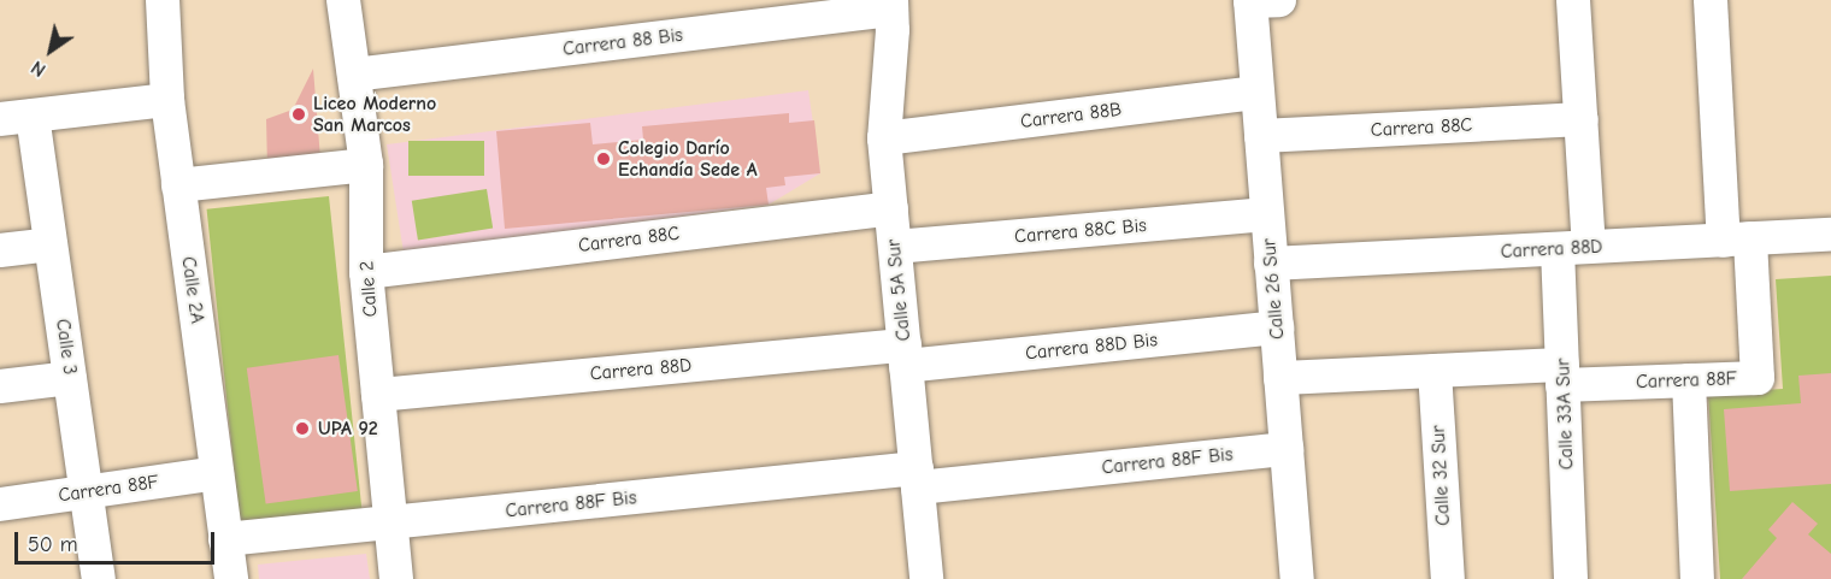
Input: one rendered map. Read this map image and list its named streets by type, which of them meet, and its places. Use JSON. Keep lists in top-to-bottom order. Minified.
{"streets":{"street":["Carrera 88 Bis","Carrera 88B","Carrera 88C","Carrera 88C Bis","Carrera 88D","Calle 2","Calle 26 Sur","Calle 2A","Calle 5A Sur","Calle 3","Carrera 88D Bis","Carrera 88F","Calle 33A Sur","Carrera 88F Bis","Calle 32 Sur"]},"crossings":[["Carrera 88 Bis","Calle 2"],["Carrera 88 Bis","Calle 5A Sur"],["Carrera 88B","Calle 26 Sur"],["Carrera 88B","Calle 5A Sur"],["Carrera 88C","Calle 2"],["Carrera 88C","Calle 26 Sur"],["Carrera 88C","Calle 5A Sur"],["Carrera 88C","Calle 33A Sur"],["Carrera 88C Bis","Calle 26 Sur"],["Carrera 88C Bis","Calle 5A Sur"],["Carrera 88D","Calle 2"],["Carrera 88D","Calle 26 Sur"],["Carrera 88D","Calle 5A Sur"],["Carrera 88D","Carrera 88D Bis"],["Carrera 88D","Carrera 88F"],["Carrera 88D","Calle 33A Sur"],["Calle 2","Carrera 88F Bis"],["Calle 26 Sur","Carrera 88D Bis"],["Calle 26 Sur","Carrera 88F"],["Calle 26 Sur","Carrera 88F Bis"],["Calle 2A","Carrera 88F"],["Calle 2A","Carrera 88F Bis"],["Calle 5A Sur","Carrera 88D Bis"],["Calle 5A Sur","Carrera 88F Bis"],["Calle 3","Carrera 88F"],["Carrera 88F","Calle 33A Sur"],["Carrera 88F","Calle 32 Sur"]],"places":["Liceo Moderno San Marcos","Colegio Darío Echandía Sede A","UPA 92"],"scale_bar":"50 m","north":"bottom left"}
